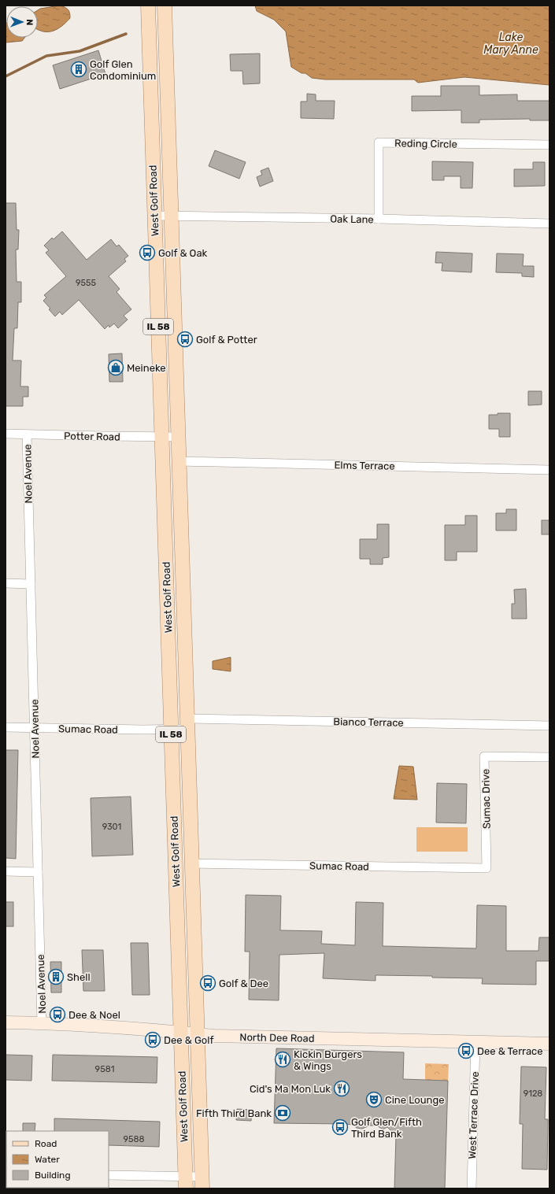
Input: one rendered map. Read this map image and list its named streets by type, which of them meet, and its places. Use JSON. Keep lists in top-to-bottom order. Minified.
{"streets":{"main road":["West Golf Road","IL 58"],"street":["Reding Circle","Oak Lane","Potter Road","Elms Terrace","Noel Avenue","Bianco Terrace","Sumac Road","Sumac Drive","North Dee Road","West Terrace Drive"]},"crossings":[["Reding Circle","Oak Lane"],["West Golf Road","Oak Lane"],["West Golf Road","Potter Road"],["West Golf Road","Elms Terrace"],["West Golf Road","Bianco Terrace"],["West Golf Road","Sumac Road"],["West Golf Road","North Dee Road"],["Potter Road","Noel Avenue"],["Noel Avenue","Sumac Road"],["Noel Avenue","North Dee Road"],["Bianco Terrace","Sumac Road"],["Sumac Road","Sumac Drive"],["North Dee Road","West Terrace Drive"]],"water":["Lake Mary Anne"],"places":{"building":["Golf Glen Condominium","Shell"],"bus stop":["Golf & Oak","Golf & Potter","Golf & Dee","Dee & Noel","Dee & Golf","Dee & Terrace","Golf Glen/Fifth Third Bank"],"shop":["Meineke"],"restaurant":["Kickin Burgers & Wings","Cid's Ma Mon Luk"],"theatre":["Cine Lounge"],"bank":["Fifth Third Bank"]},"house_numbers":["9555","9301","9581","9128","9588"],"legend":["Road","Water","Building"],"north":"right"}
